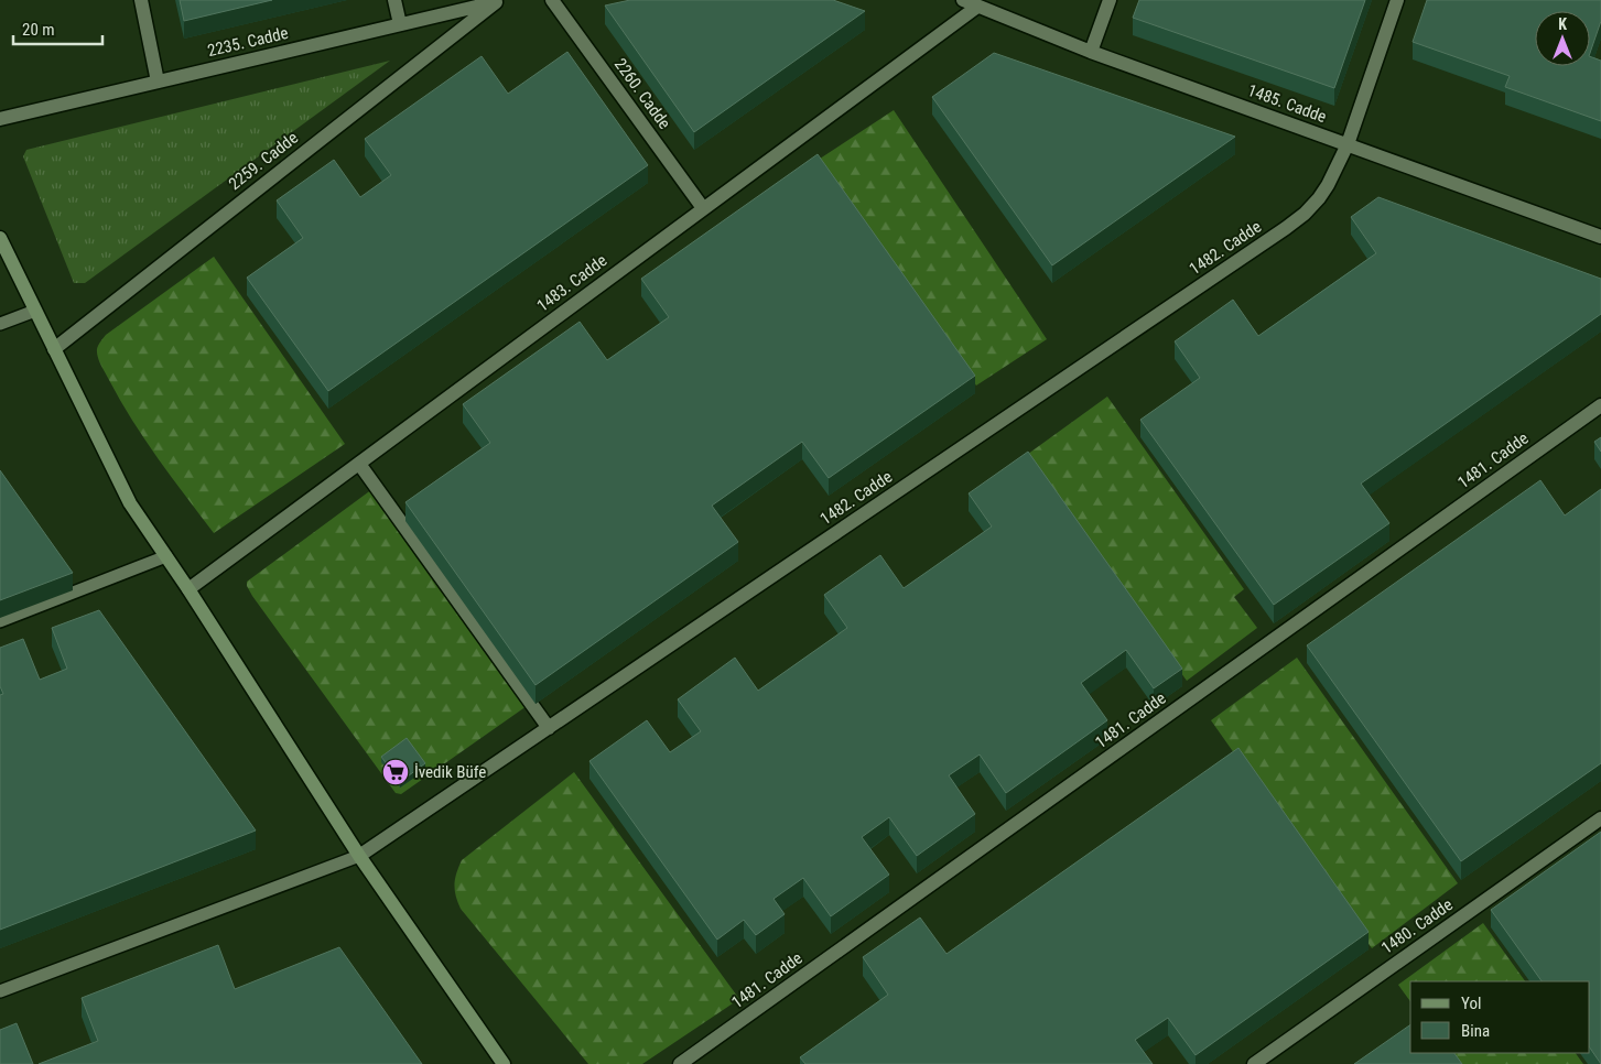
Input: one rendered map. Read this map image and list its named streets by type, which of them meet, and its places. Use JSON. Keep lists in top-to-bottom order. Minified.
{"streets":{"street":["2235. Cadde","2260. Cadde","1485. Cadde","2259. Cadde","1482. Cadde","1483. Cadde","1481. Cadde","1480. Cadde"]},"crossings":[["2235. Cadde","2259. Cadde"],["2260. Cadde","1483. Cadde"],["1485. Cadde","1482. Cadde"],["1485. Cadde","1483. Cadde"]],"places":{"supermarket":["İvedik Büfe"]},"legend":["Yol","Bina"],"scale_bar":"20 m","north":"top"}
